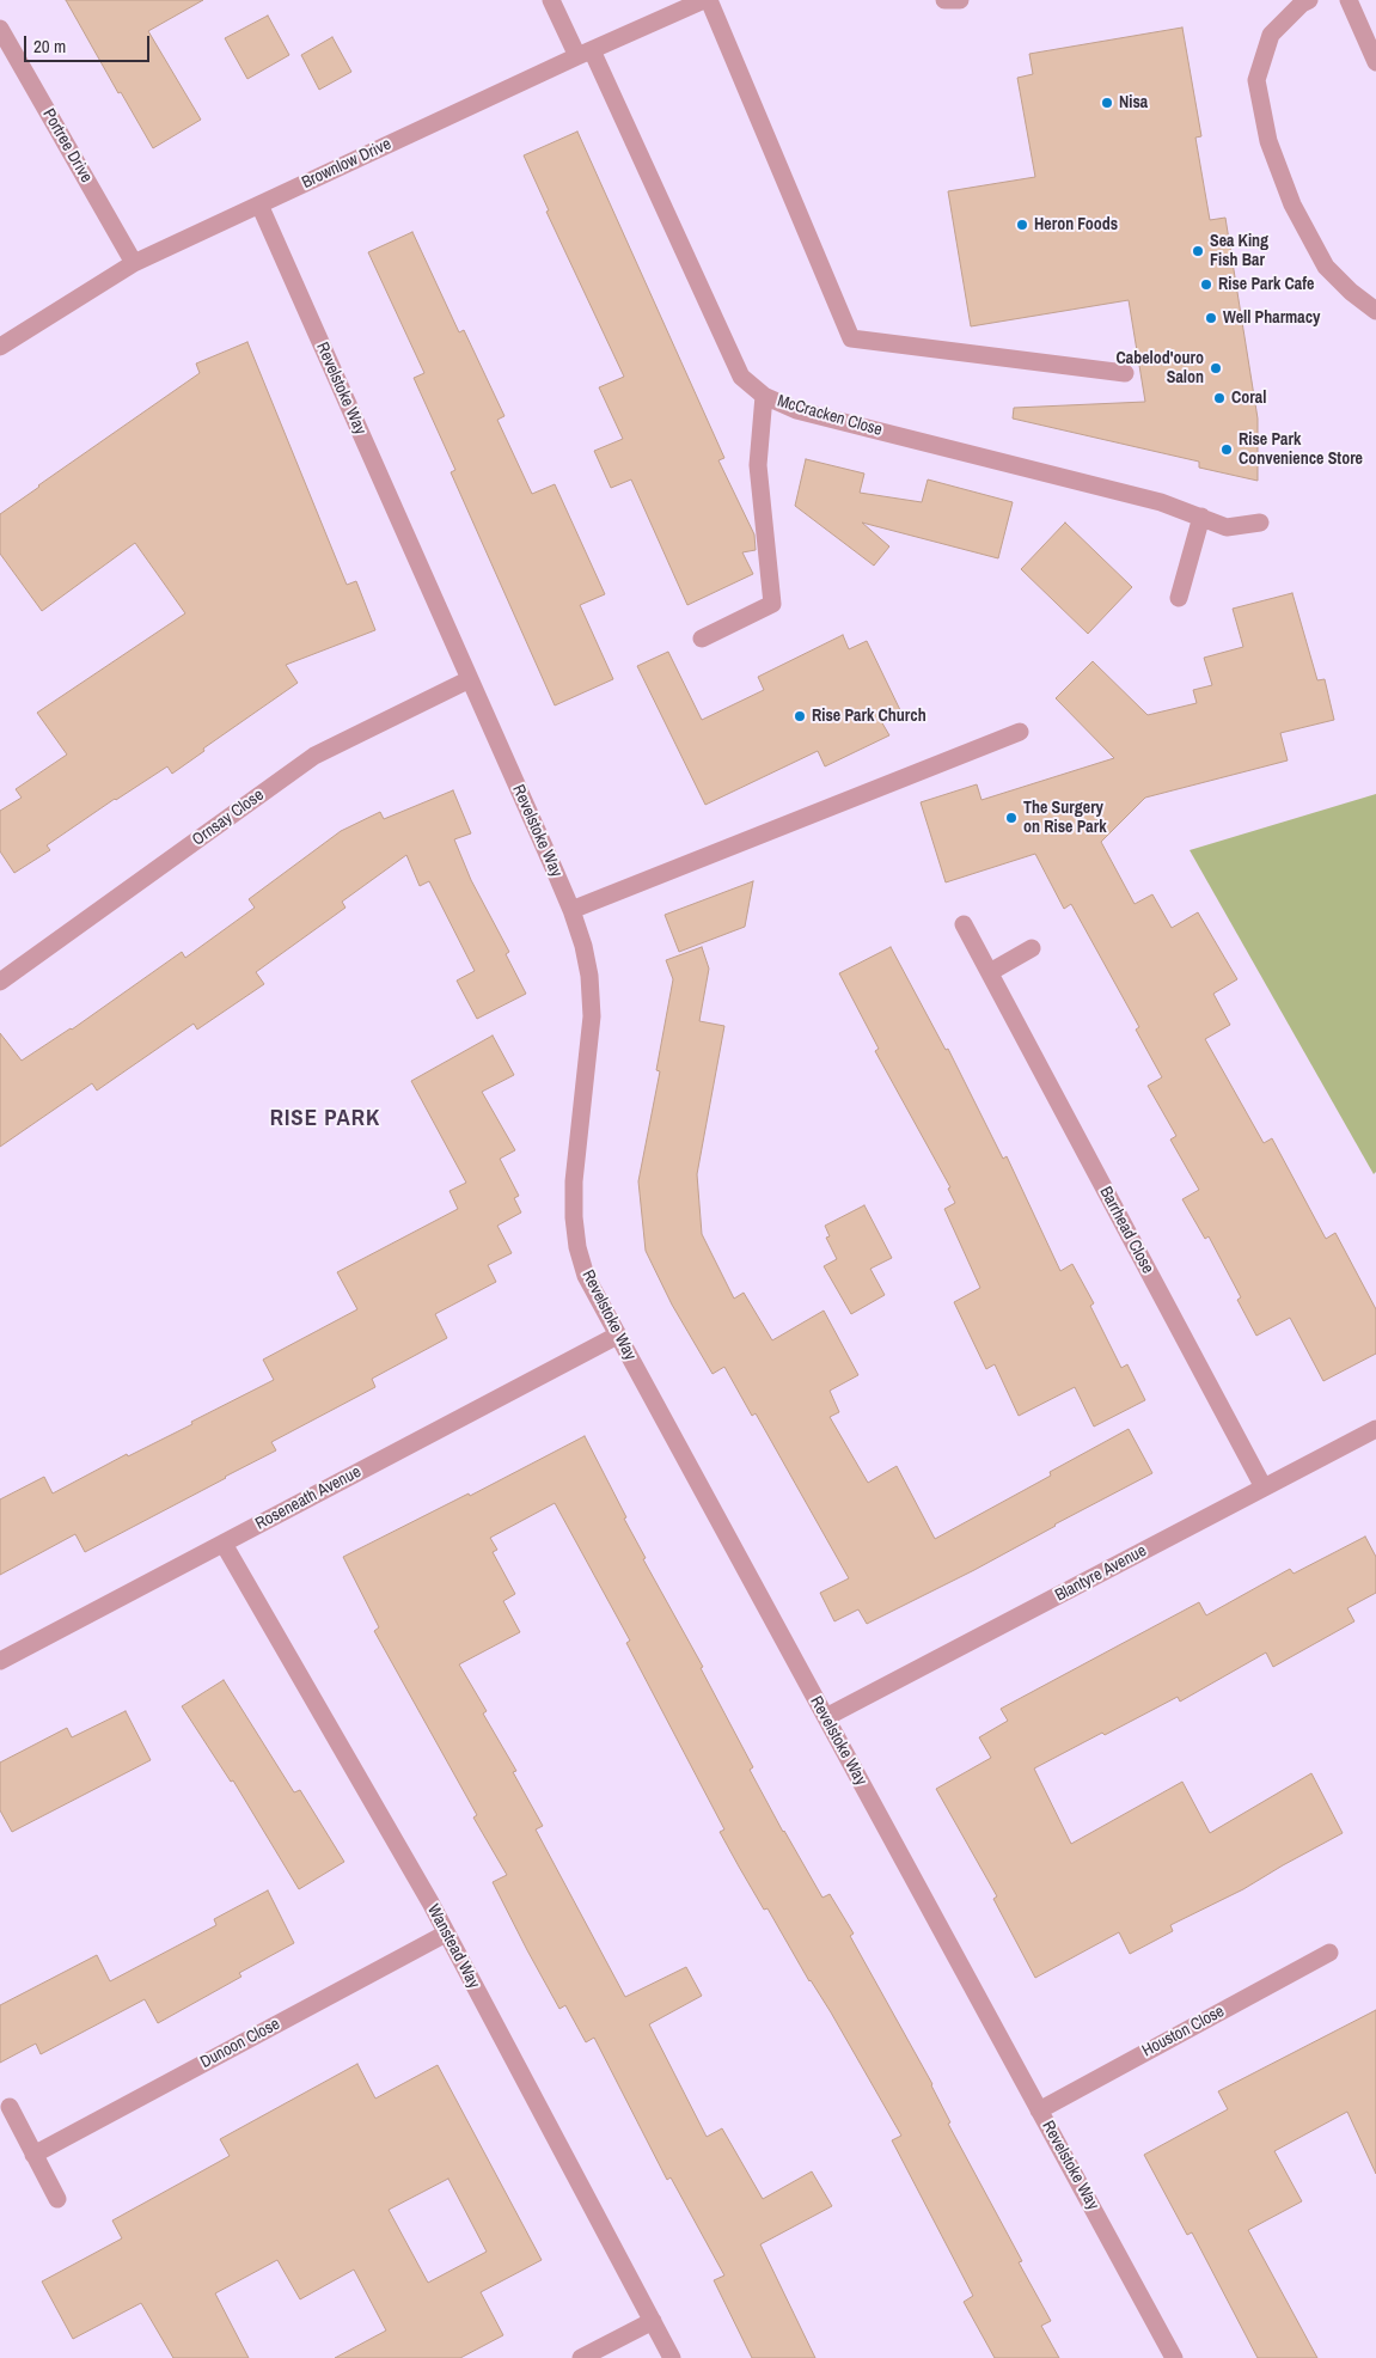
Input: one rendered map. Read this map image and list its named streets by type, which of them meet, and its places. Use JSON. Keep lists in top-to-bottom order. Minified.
{"streets":{"street":["Portree Drive","Brownlow Drive","Revelstoke Way","McCracken Close","Ornsay Close","Barrhead Close","Roseneath Avenue","Blantyre Avenue","Wanstead Way","Houston Close","Dunoon Close"]},"crossings":[["Portree Drive","Brownlow Drive"],["Brownlow Drive","Revelstoke Way"],["Brownlow Drive","McCracken Close"],["Revelstoke Way","Ornsay Close"],["Revelstoke Way","Roseneath Avenue"],["Revelstoke Way","Blantyre Avenue"],["Revelstoke Way","Houston Close"],["Barrhead Close","Blantyre Avenue"],["Roseneath Avenue","Wanstead Way"],["Wanstead Way","Dunoon Close"]],"districts":["RISE PARK"],"places":["Nisa","Heron Foods","Sea King Fish Bar","Rise Park Cafe","Well Pharmacy","Cabelod'ouro Salon","Coral","Rise Park Convenience Store","Rise Park Church","The Surgery on Rise Park"],"scale_bar":"20 m"}
